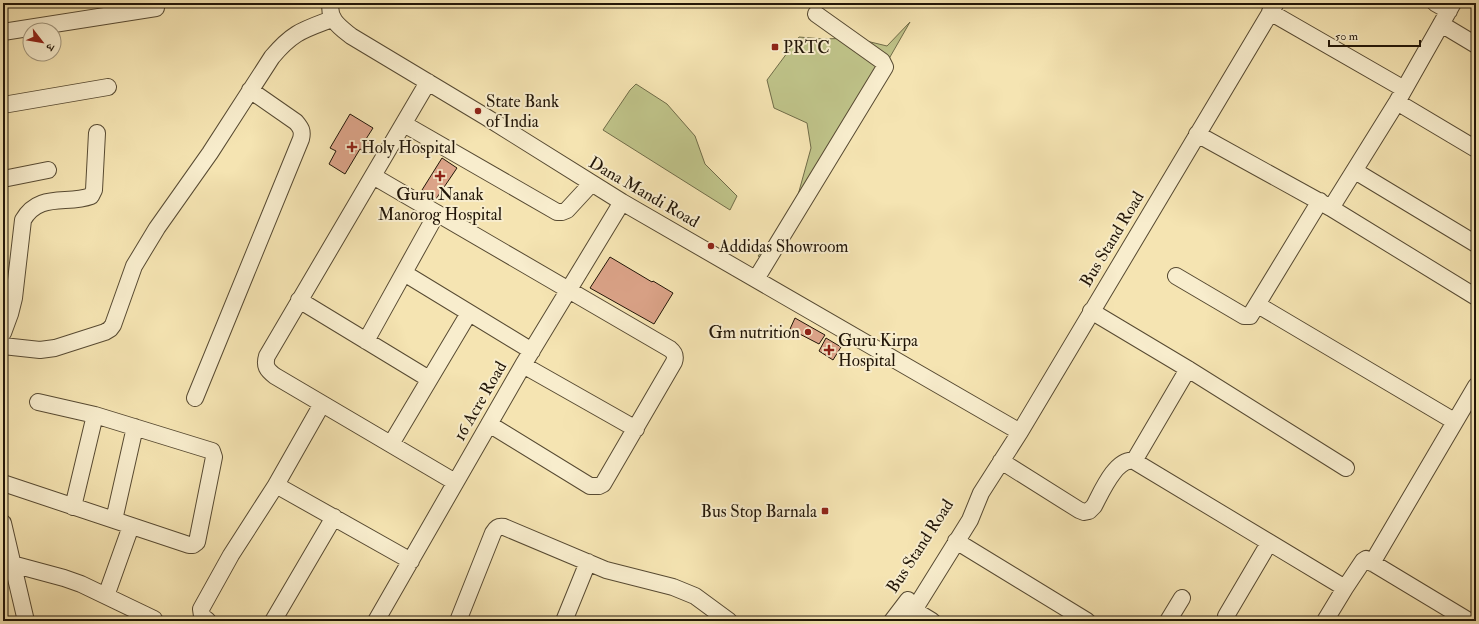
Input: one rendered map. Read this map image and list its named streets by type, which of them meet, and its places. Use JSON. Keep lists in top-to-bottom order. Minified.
{"streets":{"street":["Dana Mandi Road","Bus Stand Road","16 Acre Road"]},"crossings":[["Dana Mandi Road","Bus Stand Road"],["Dana Mandi Road","16 Acre Road"]],"places":{"transit":["PRTC","Bus Stop Barnala"],"other":["State Bank of India","Addidas Showroom","Gm nutrition"],"health":["Holy Hospital","Guru Nanak Manorog Hospital","Guru Kirpa Hospital"]},"scale_bar":"50 m","north":"bottom right"}
